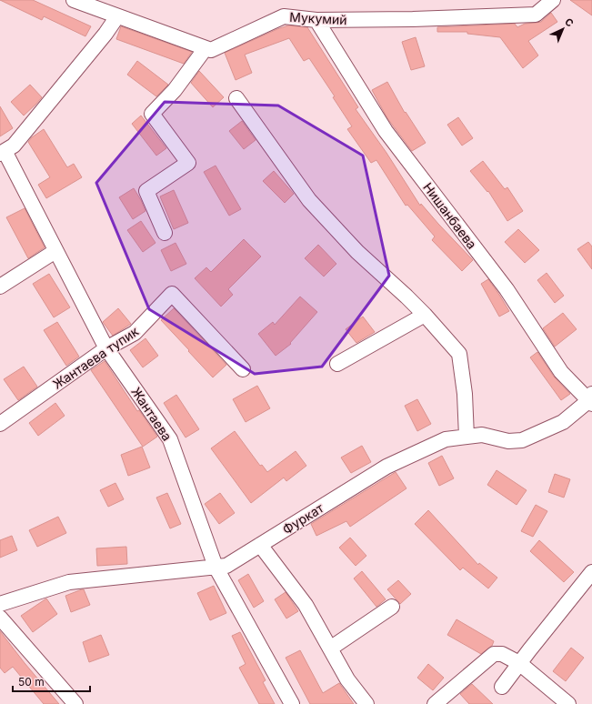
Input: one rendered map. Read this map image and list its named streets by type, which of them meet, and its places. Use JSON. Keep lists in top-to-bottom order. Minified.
{"streets":{"street":["Мукумий","Нишанбаева","Жантаева тупик","Жантаева","Фуркат"]},"crossings":[["Мукумий","Нишанбаева"],["Нишанбаева","Фуркат"],["Жантаева тупик","Жантаева"],["Жантаева","Фуркат"]],"scale_bar":"50 m","north":"top right"}
